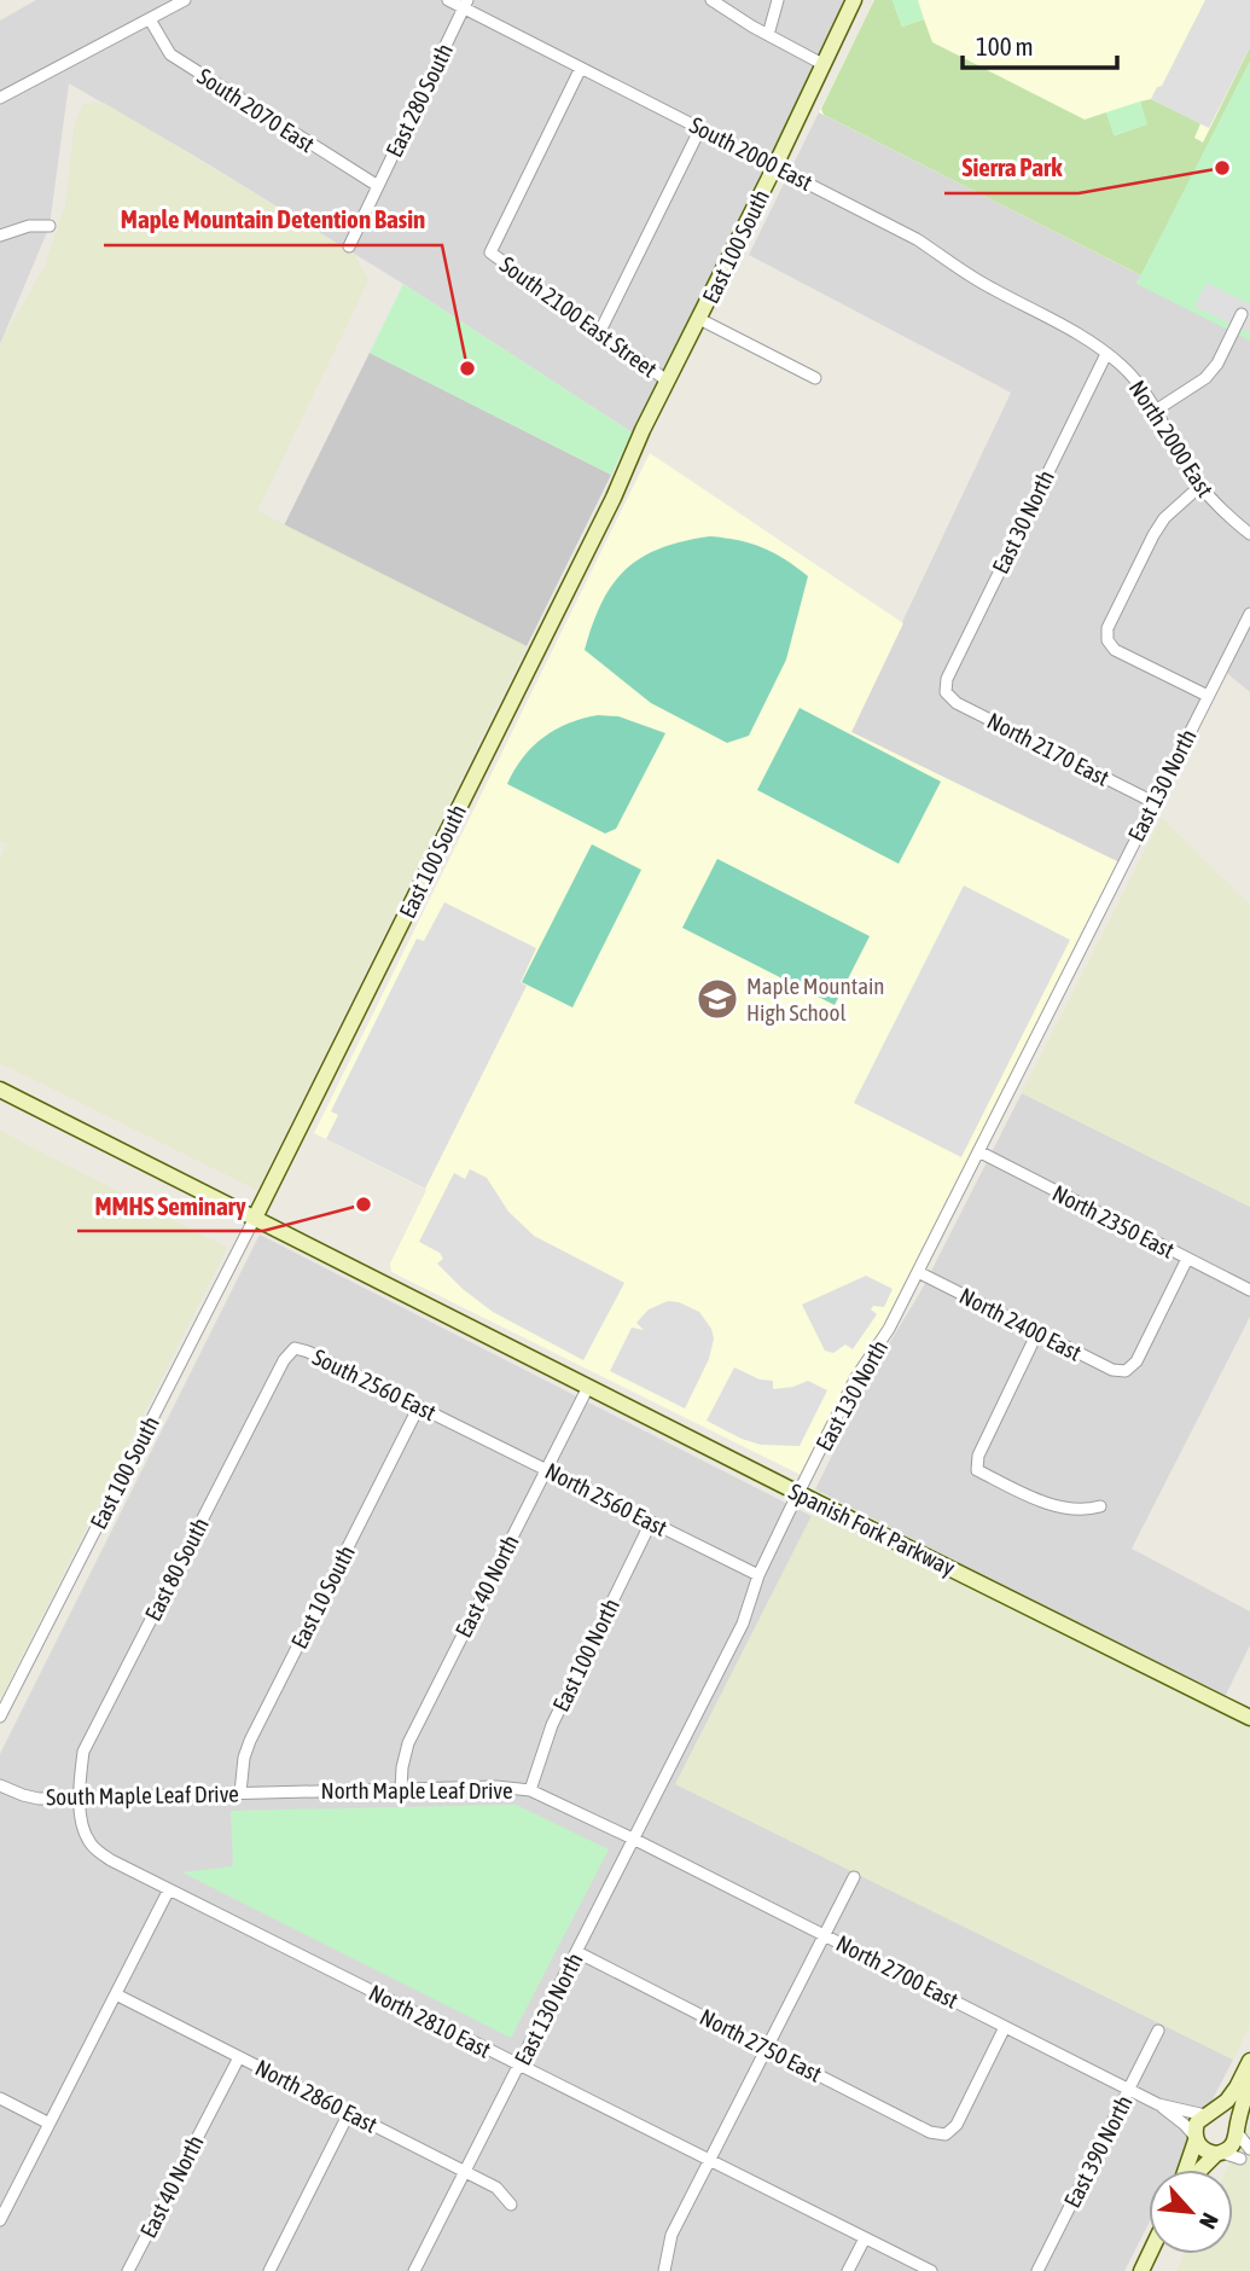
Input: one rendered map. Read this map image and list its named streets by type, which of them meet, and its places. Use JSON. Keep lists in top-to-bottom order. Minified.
{"streets":{"street":["East 280 South","South 2070 East","South 2000 East","East 100 South","South 2100 East Street","North 2000 East","East 30 North","North 2170 East","East 130 North","North 2350 East","North 2400 East","South 2560 East","North 2560 East","Spanish Fork Parkway","East 80 South","East 40 North","East 10 South","East 100 North","North Maple Leaf Drive","South Maple Leaf Drive","North 2700 East","North 2810 East","North 2750 East","North 2860 East","East 390 North"]},"crossings":[["East 280 South","South 2070 East"],["East 280 South","South 2000 East"],["South 2000 East","East 100 South"],["South 2000 East","South 2100 East Street"],["South 2000 East","North 2000 East"],["East 100 South","South 2100 East Street"],["East 100 South","Spanish Fork Parkway"],["North 2000 East","East 30 North"],["East 30 North","North 2170 East"],["North 2170 East","East 130 North"],["East 130 North","North 2350 East"],["East 130 North","North 2400 East"],["East 130 North","North 2560 East"],["East 130 North","Spanish Fork Parkway"],["East 130 North","North Maple Leaf Drive"],["East 130 North","North 2700 East"],["East 130 North","North 2810 East"],["East 130 North","North 2750 East"],["East 130 North","North 2860 East"],["North 2350 East","North 2400 East"],["South 2560 East","North 2560 East"],["South 2560 East","East 80 South"],["South 2560 East","East 10 South"],["North 2560 East","East 40 North"],["North 2560 East","East 100 North"],["Spanish Fork Parkway","East 40 North"],["East 80 South","South Maple Leaf Drive"],["East 80 South","North 2810 East"],["East 40 North","North Maple Leaf Drive"],["East 40 North","North 2860 East"],["East 10 South","South Maple Leaf Drive"],["East 100 North","North Maple Leaf Drive"],["North Maple Leaf Drive","South Maple Leaf Drive"],["North Maple Leaf Drive","North 2700 East"],["North 2700 East","North 2750 East"],["North 2700 East","East 390 North"]],"places":{"other":["Sierra Park","Maple Mountain Detention Basin","MMHS Seminary"],"school or university":["Maple Mountain High School"]},"scale_bar":"100 m","north":"bottom right"}
